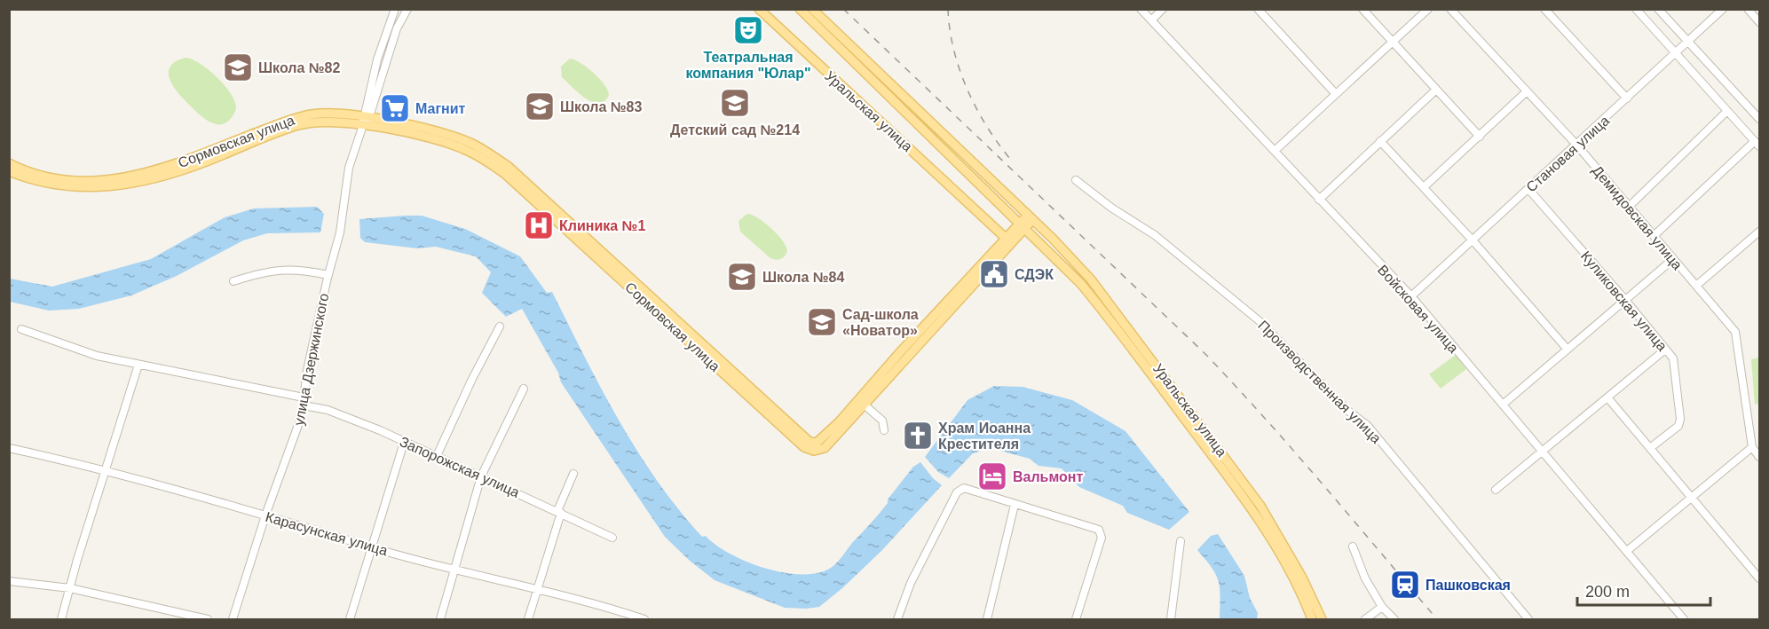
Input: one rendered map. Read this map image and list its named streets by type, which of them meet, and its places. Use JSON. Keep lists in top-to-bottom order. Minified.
{"streets":{"main road":["Уральская улица","Сормовская улица"],"street":["Становая улица","Демидовская улица","Куликовская улица","Войсковая улица","улица Дзержинского","Производственная улица","Запорожская улица","Карасунская улица"]},"crossings":[["Сормовская улица","улица Дзержинского"],["Становая улица","Демидовская улица"],["Становая улица","Куликовская улица"],["Становая улица","Войсковая улица"],["улица Дзержинского","Запорожская улица"],["улица Дзержинского","Карасунская улица"]],"places":{"theatre":["Театральная компания \"Юлар\""],"school or university":["Школа №82","Детский сад №214","Школа №83","Школа №84","Сад-школа «Новатор»"],"supermarket":["Магнит"],"hospital":["Клиника №1"],"public building":["СДЭК"],"church":["Храм Иоанна Крестителя"],"hotel":["Вальмонт"],"station":["Пашковская"]},"scale_bar":"200 m"}
